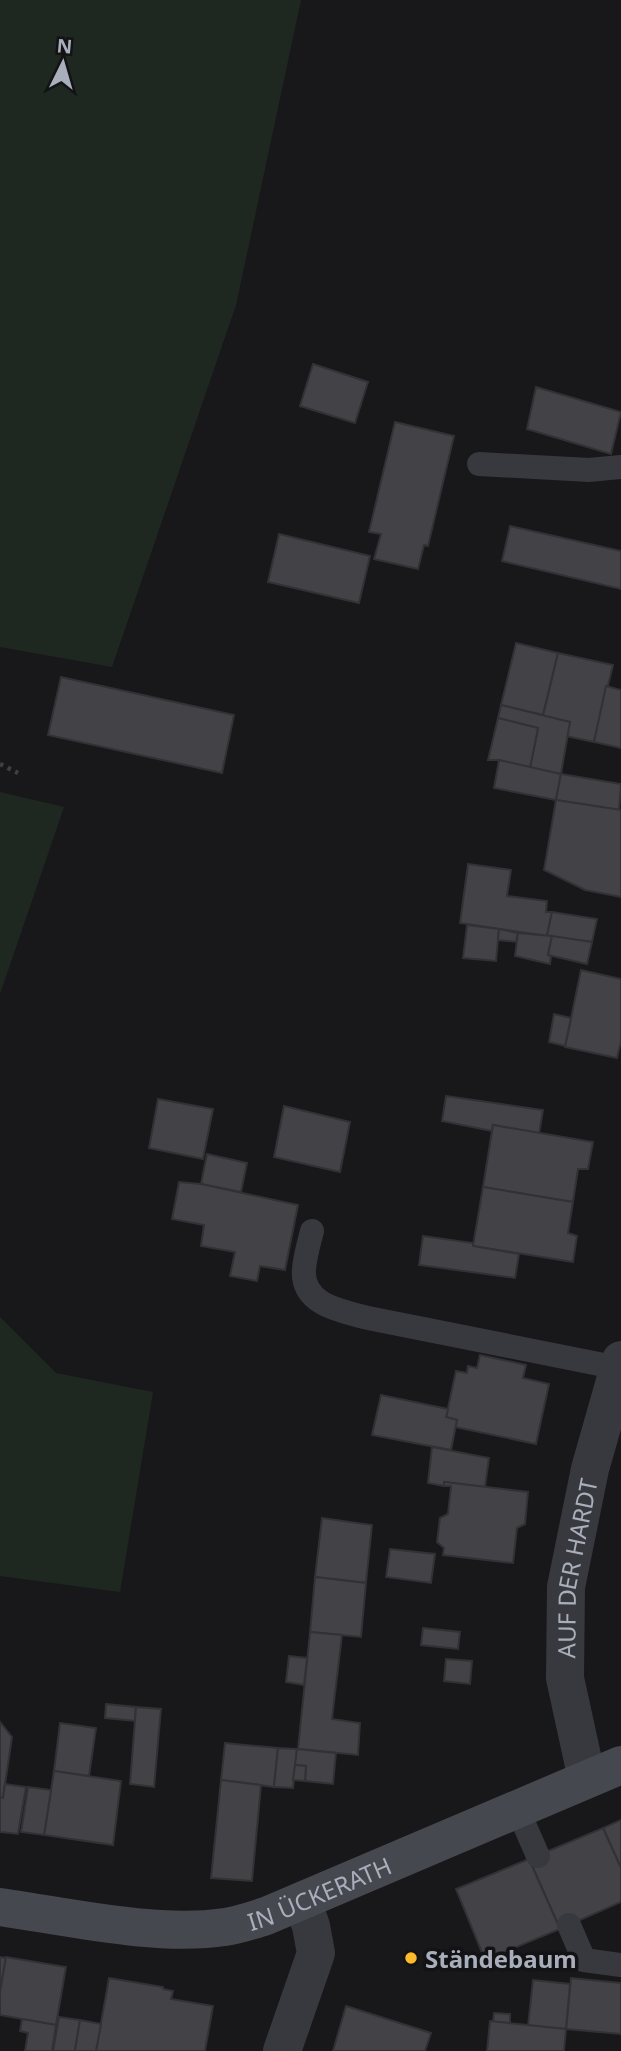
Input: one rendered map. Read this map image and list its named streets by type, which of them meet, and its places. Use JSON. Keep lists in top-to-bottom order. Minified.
{"streets":{"main road":["IN ÜCKERATH"],"street":["AUF DER HARDT"]},"crossings":[["AUF DER HARDT","IN ÜCKERATH"]],"places":["Ständebaum"],"north":"top"}
